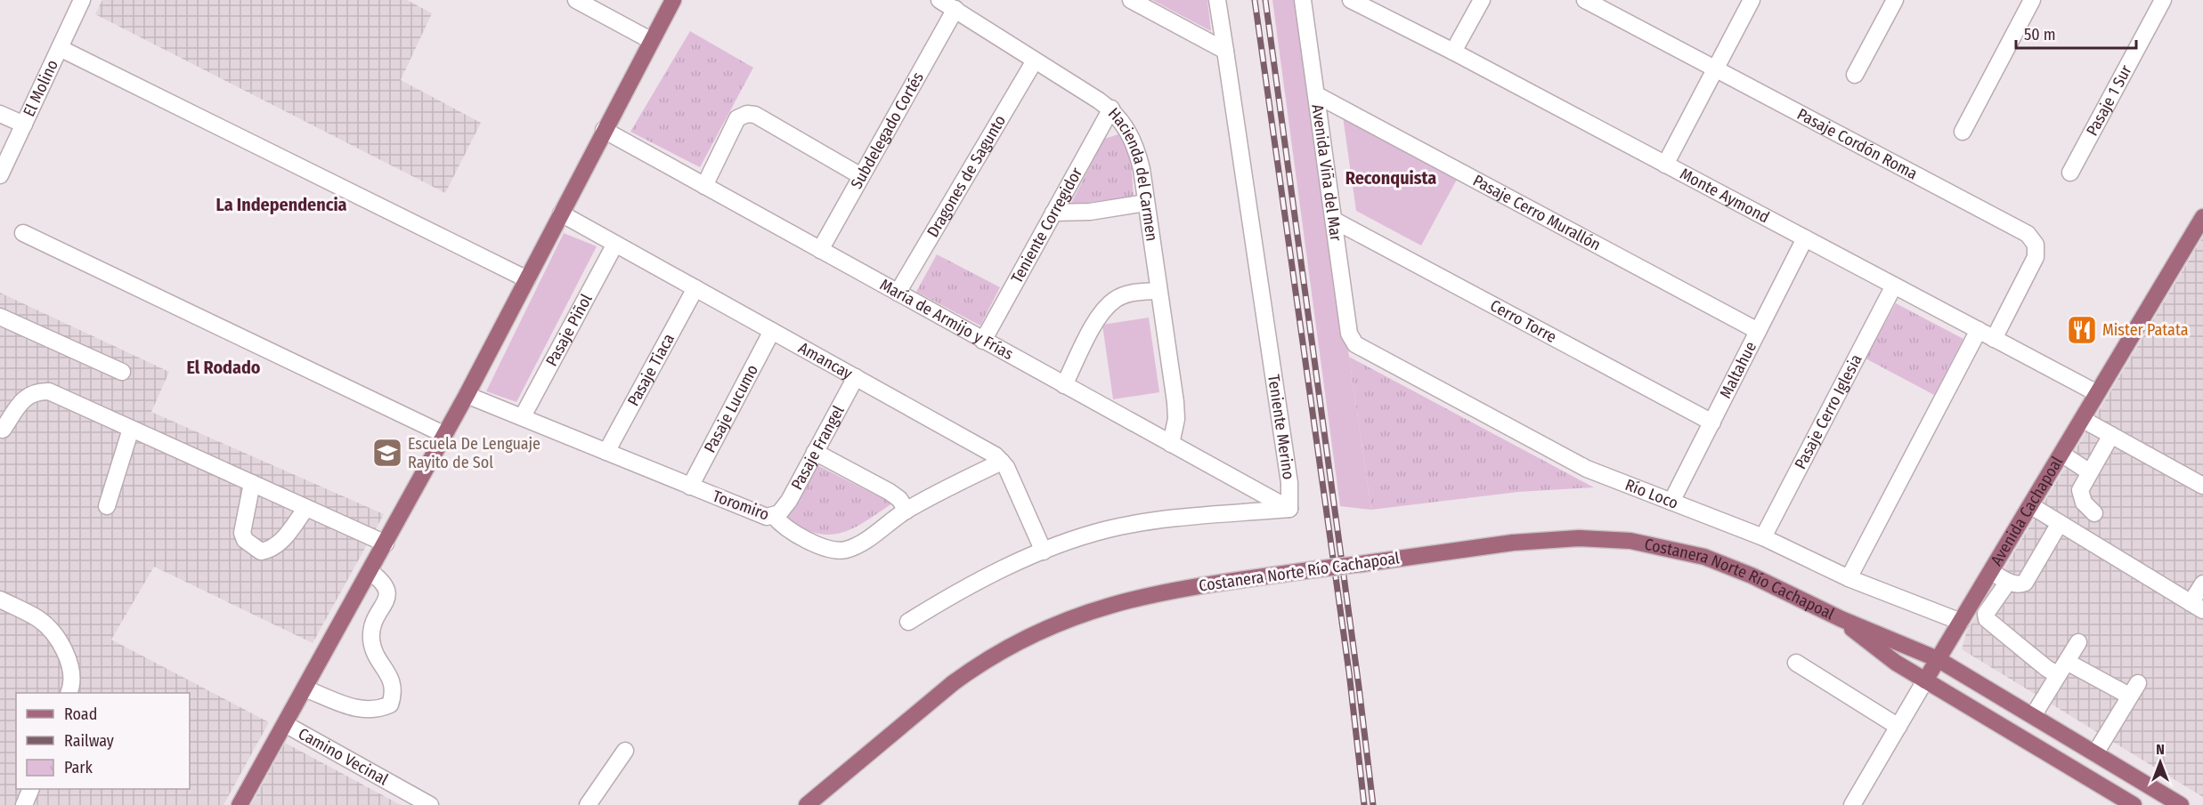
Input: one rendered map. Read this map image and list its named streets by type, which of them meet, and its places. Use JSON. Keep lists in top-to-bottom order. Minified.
{"streets":{"main road":["Avenida Cachapoal","Costanera Norte Río Cachapoal"],"street":["El Molino","Pasaje 1 Sur","Subdelegado Cortés","Pasaje Cordón Roma","Avenida Viña del Mar","Dragones de Sagunto","Hacienda del Carmen","Monte Aymond","Pasaje Cerro Murallón","Teniente Corregidor","María de Armijo y Frías","Cerro Torre","Pasaje Piñol","Amancay","Pasaje Tiaca","Maltahue","Pasaje Lucumo","Pasaje Cerro Iglesia","Teniente Merino","Pasaje Frangel","Río Loco","Toromiro","Camino Vecinal"]},"crossings":[["Subdelegado Cortés","Hacienda del Carmen"],["Subdelegado Cortés","María de Armijo y Frías"],["Pasaje Cordón Roma","Monte Aymond"],["Avenida Viña del Mar","Pasaje Cerro Murallón"],["Avenida Viña del Mar","Cerro Torre"],["Avenida Viña del Mar","Río Loco"],["Dragones de Sagunto","Hacienda del Carmen"],["Dragones de Sagunto","María de Armijo y Frías"],["Hacienda del Carmen","Teniente Corregidor"],["Hacienda del Carmen","María de Armijo y Frías"],["Monte Aymond","Maltahue"],["Monte Aymond","Pasaje Cerro Iglesia"],["Monte Aymond","Avenida Cachapoal"],["Pasaje Cerro Murallón","Maltahue"],["Teniente Corregidor","María de Armijo y Frías"],["María de Armijo y Frías","Teniente Merino"],["Cerro Torre","Maltahue"],["Pasaje Piñol","Amancay"],["Pasaje Piñol","Toromiro"],["Amancay","Pasaje Tiaca"],["Amancay","Pasaje Lucumo"],["Amancay","Pasaje Frangel"],["Amancay","Toromiro"],["Pasaje Tiaca","Toromiro"],["Maltahue","Río Loco"],["Pasaje Lucumo","Toromiro"],["Pasaje Cerro Iglesia","Río Loco"],["Pasaje Frangel","Toromiro"],["Río Loco","Avenida Cachapoal"],["Avenida Cachapoal","Costanera Norte Río Cachapoal"]],"districts":["Reconquista","La Independencia","El Rodado"],"places":{"restaurant":["Mister Patata"],"school or university":["Escuela De Lenguaje Rayito de Sol"]},"legend":["Road","Railway","Park"],"scale_bar":"50 m","north":"top"}
